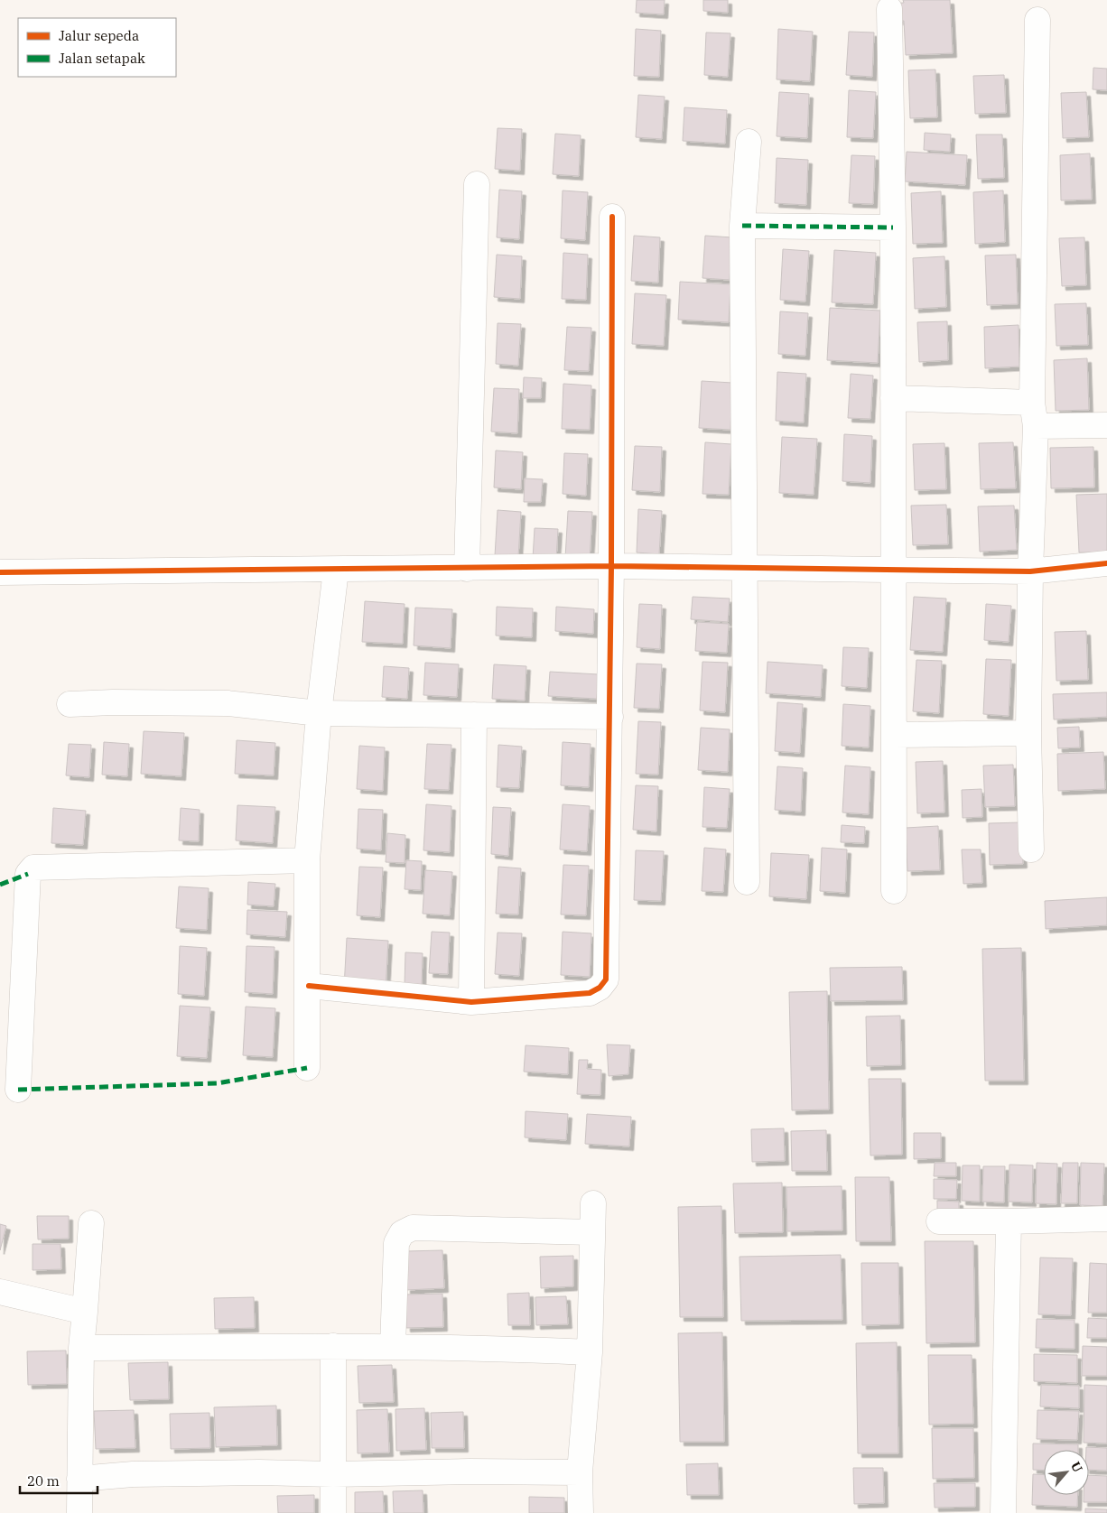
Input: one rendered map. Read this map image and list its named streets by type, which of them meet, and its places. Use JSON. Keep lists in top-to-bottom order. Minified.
{"legend":["Jalur sepeda","Jalan setapak"],"scale_bar":"20 m","north":"top right"}
